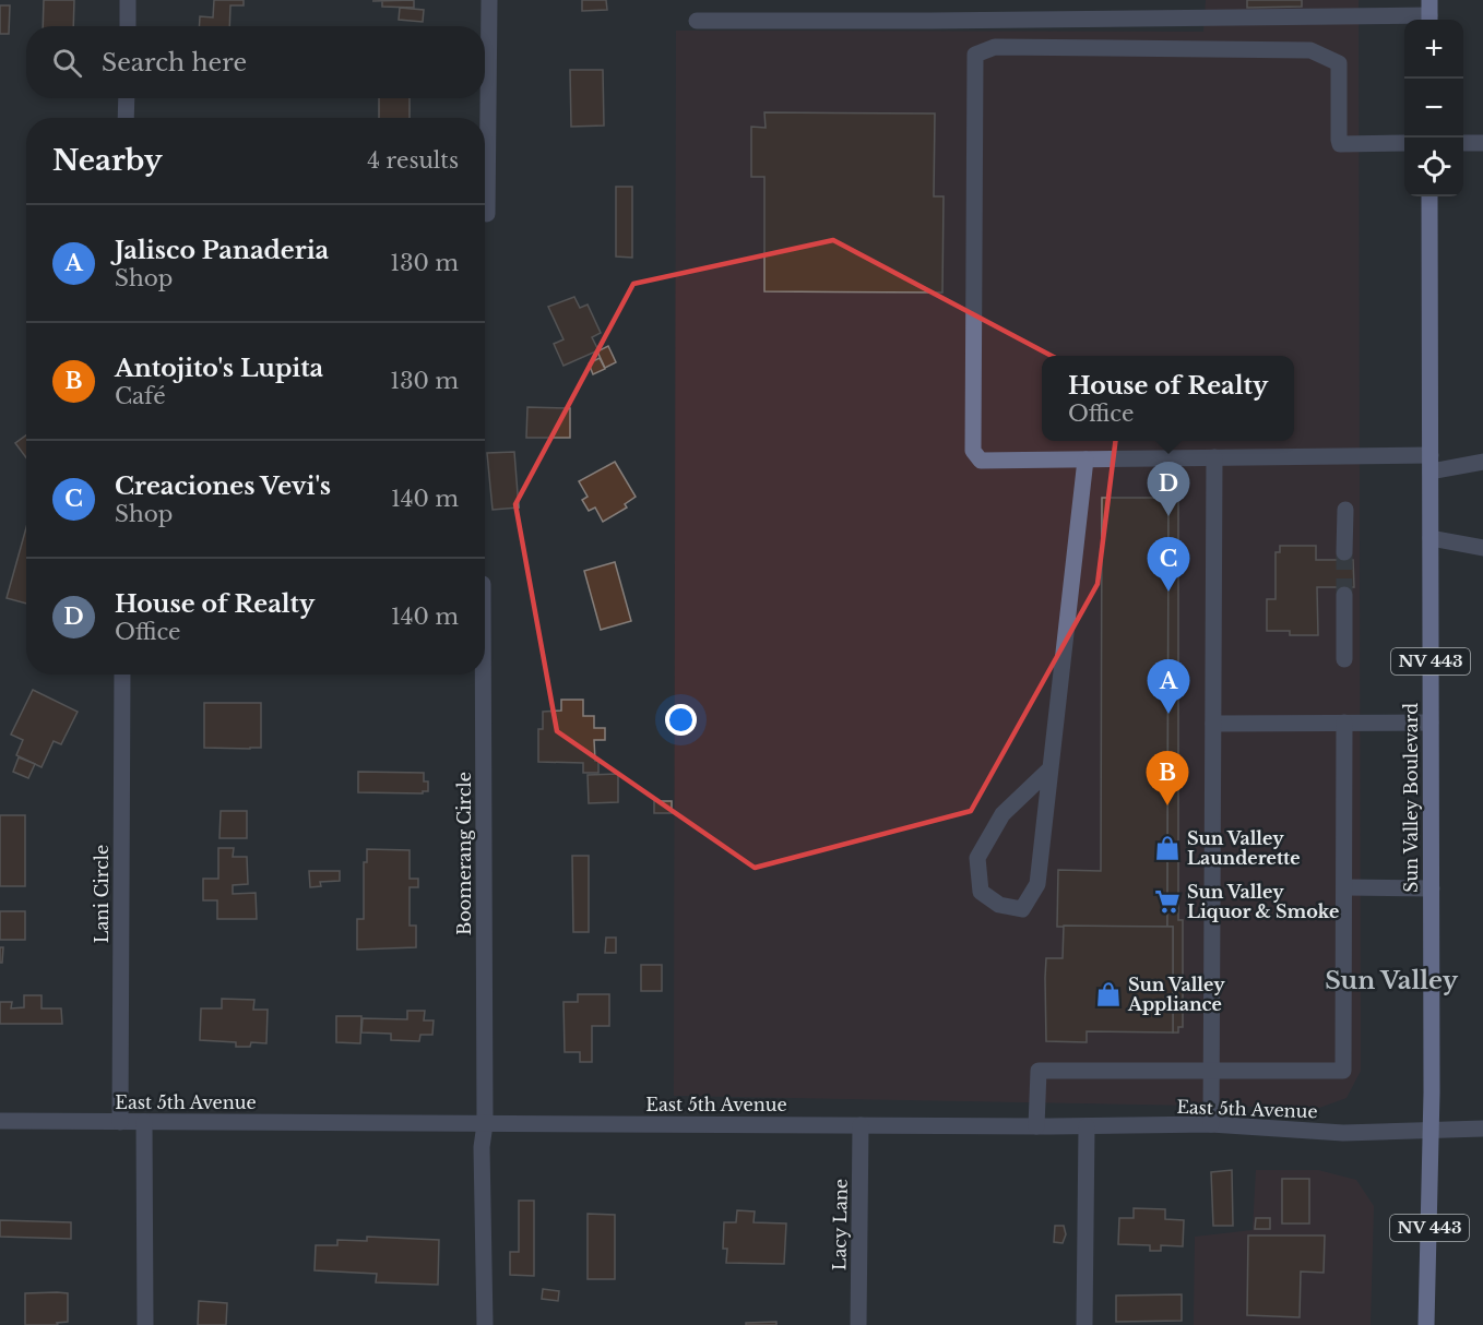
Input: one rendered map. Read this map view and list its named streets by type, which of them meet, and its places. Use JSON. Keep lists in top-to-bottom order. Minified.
{"streets":{"main road":["NV 443","Sun Valley Boulevard"],"street":["Boomerang Circle","Lani Circle","East 5th Avenue","Lacy Lane"]},"crossings":[["Sun Valley Boulevard","East 5th Avenue"],["Boomerang Circle","East 5th Avenue"],["Lani Circle","East 5th Avenue"],["East 5th Avenue","Lacy Lane"]],"districts":["Sun Valley"],"places":{"shop":["Sun Valley Launderette","Sun Valley Appliance"],"supermarket":["Sun Valley Liquor & Smoke"]},"page":{"map_buttons":["+","−"],"search":"Search here","heading":["Nearby","4 results"],"list":[{"mark":"A","name":"Jalisco Panaderia","note":"Shop","value":"130 m"},{"mark":"B","name":"Antojito's Lupita","note":"Café","value":"130 m"},{"mark":"C","name":"Creaciones Vevi's","note":"Shop","value":"140 m"},{"mark":"D","name":"House of Realty","note":"Office","value":"140 m"}],"popup":["House of Realty","Office"],"pins":["D","C","A","B"]}}
